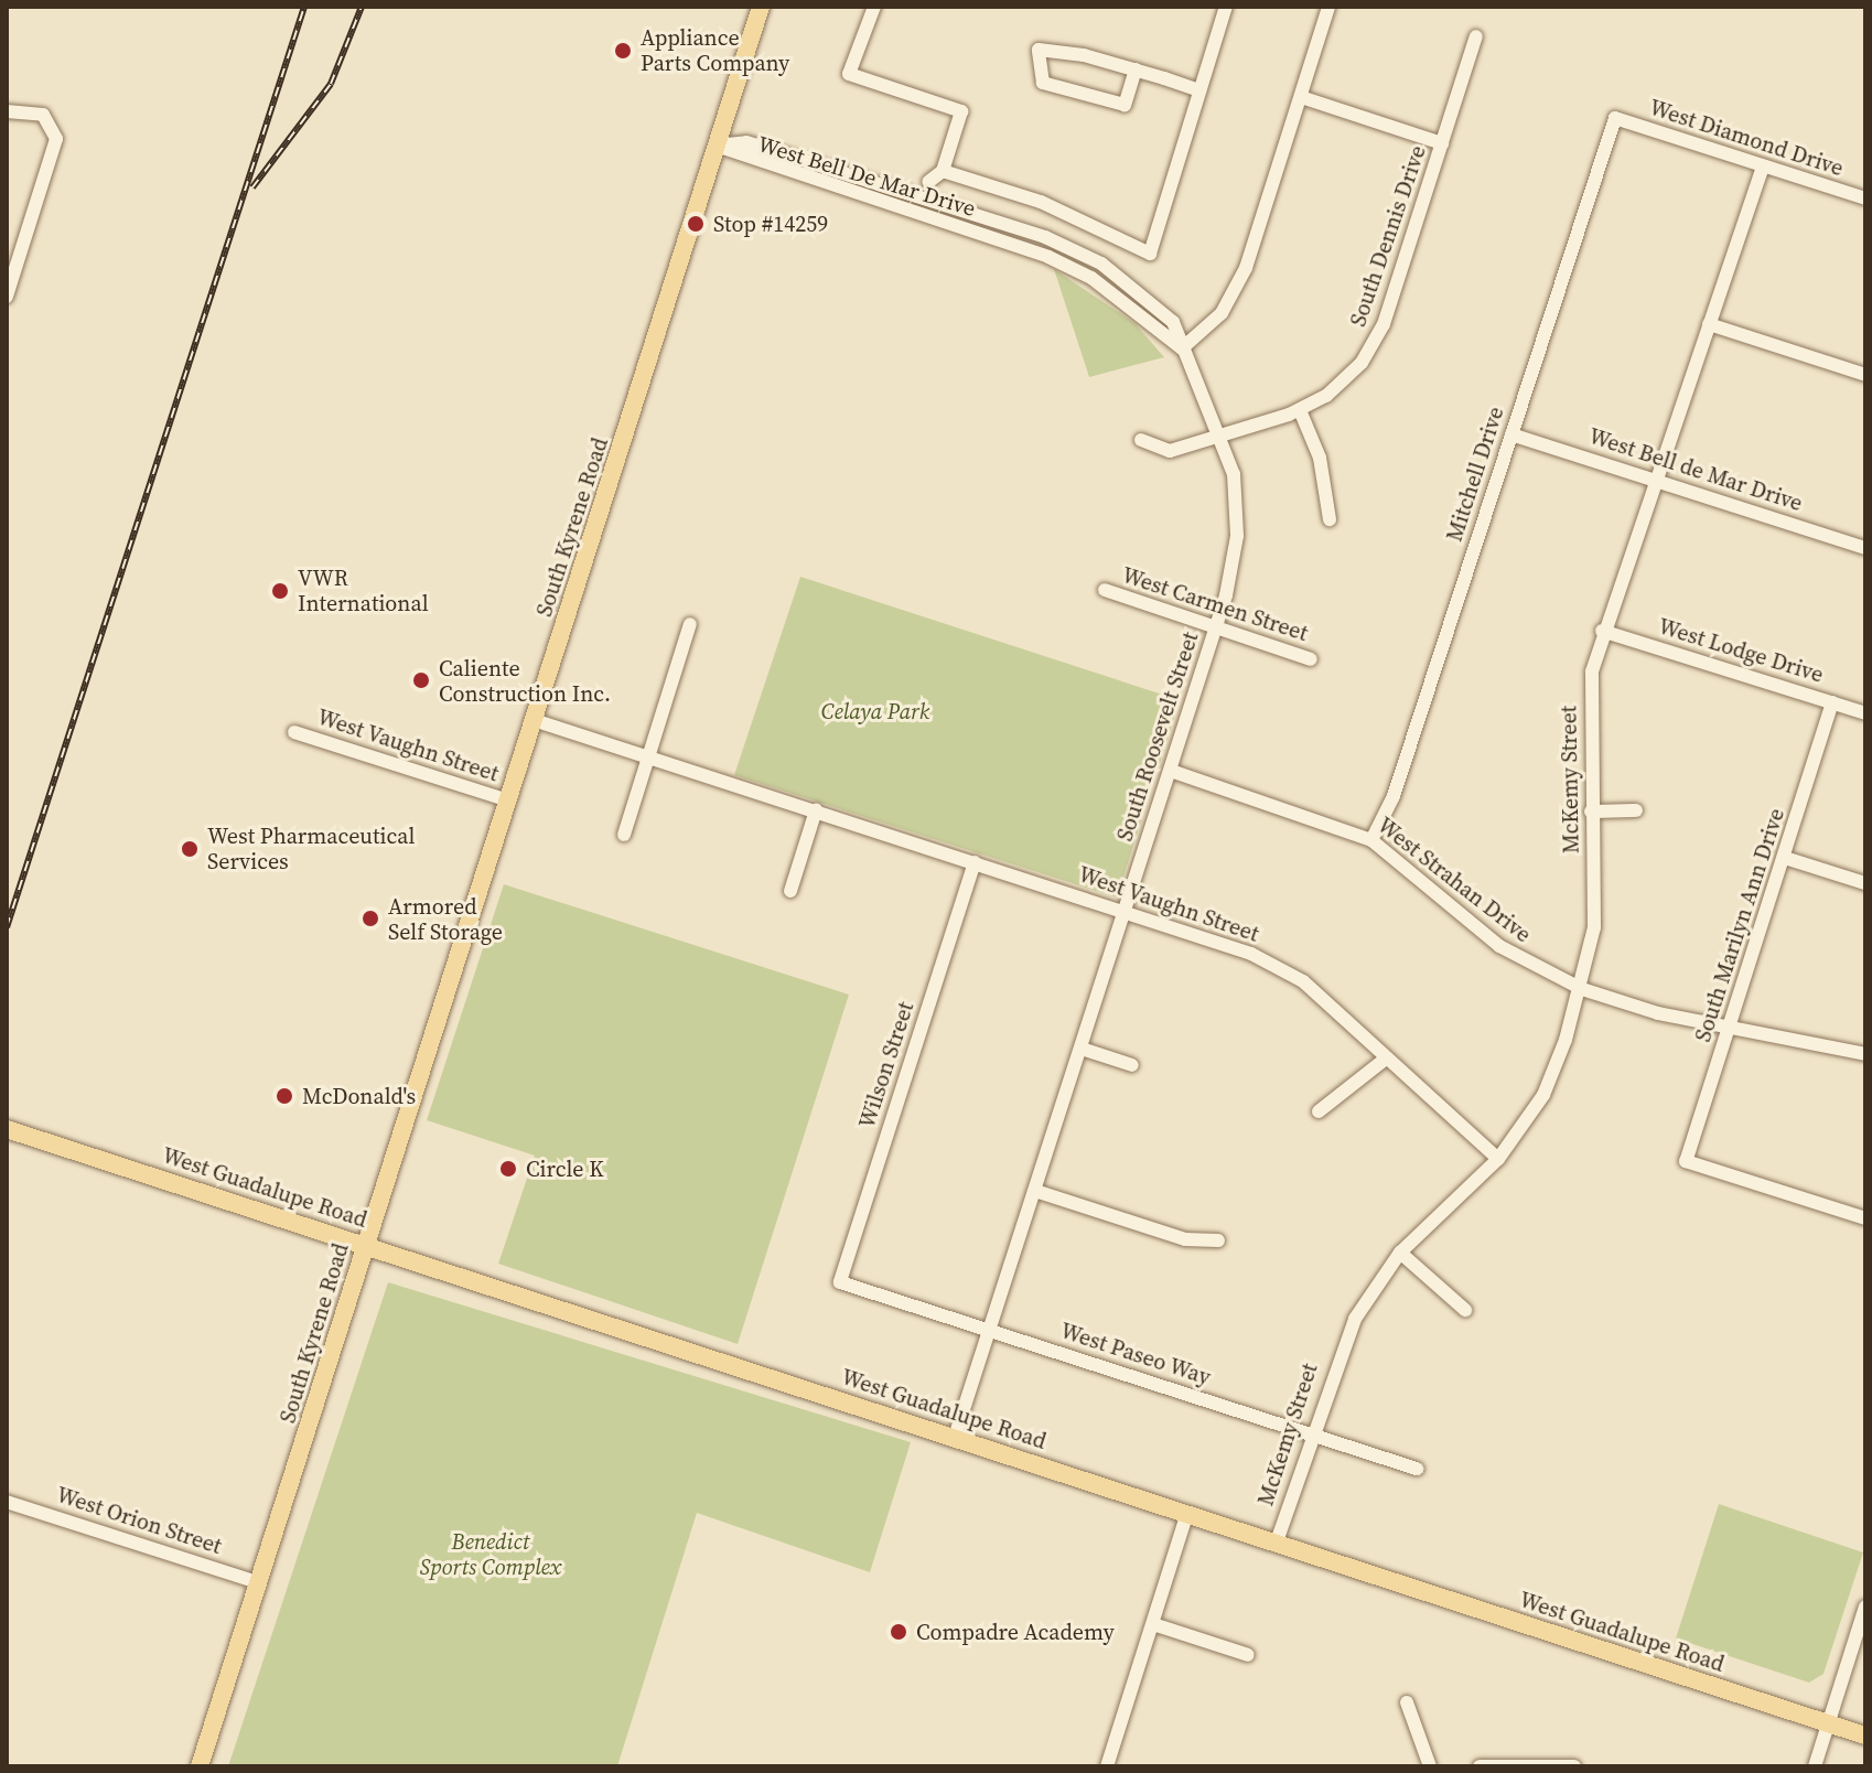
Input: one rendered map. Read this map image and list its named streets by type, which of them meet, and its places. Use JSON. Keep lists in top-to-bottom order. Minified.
{"streets":{"main road":["South Kyrene Road","West Guadalupe Road"],"street":["West Diamond Drive","West Bell De Mar Drive","South Dennis Drive","West Bell de Mar Drive","Mitchell Drive","West Carmen Street","West Lodge Drive","South Roosevelt Street","West Vaughn Street","McKemy Street","West Strahan Drive","South Marilyn Ann Drive","Wilson Street","West Paseo Way","West Orion Street"]},"crossings":[["West Diamond Drive","Mitchell Drive"],["West Diamond Drive","McKemy Street"],["West Bell De Mar Drive","South Dennis Drive"],["West Bell De Mar Drive","South Kyrene Road"],["West Bell De Mar Drive","South Roosevelt Street"],["South Dennis Drive","South Roosevelt Street"],["West Bell de Mar Drive","Mitchell Drive"],["West Bell de Mar Drive","McKemy Street"],["Mitchell Drive","West Strahan Drive"],["South Kyrene Road","West Vaughn Street"],["South Kyrene Road","West Guadalupe Road"],["South Kyrene Road","West Orion Street"],["West Carmen Street","South Roosevelt Street"],["West Lodge Drive","McKemy Street"],["West Lodge Drive","South Marilyn Ann Drive"],["South Roosevelt Street","West Vaughn Street"],["South Roosevelt Street","West Strahan Drive"],["South Roosevelt Street","West Guadalupe Road"],["South Roosevelt Street","West Paseo Way"],["West Vaughn Street","McKemy Street"],["West Vaughn Street","Wilson Street"],["McKemy Street","West Strahan Drive"],["McKemy Street","West Guadalupe Road"],["McKemy Street","West Paseo Way"],["West Strahan Drive","South Marilyn Ann Drive"],["Wilson Street","West Paseo Way"]],"parks":["Celaya Park","Benedict Sports Complex"],"places":["Appliance Parts Company","Stop #14259","VWR International","Caliente Construction Inc.","West Pharmaceutical Services","Armored Self Storage","McDonald's","Circle K","Compadre Academy"]}
